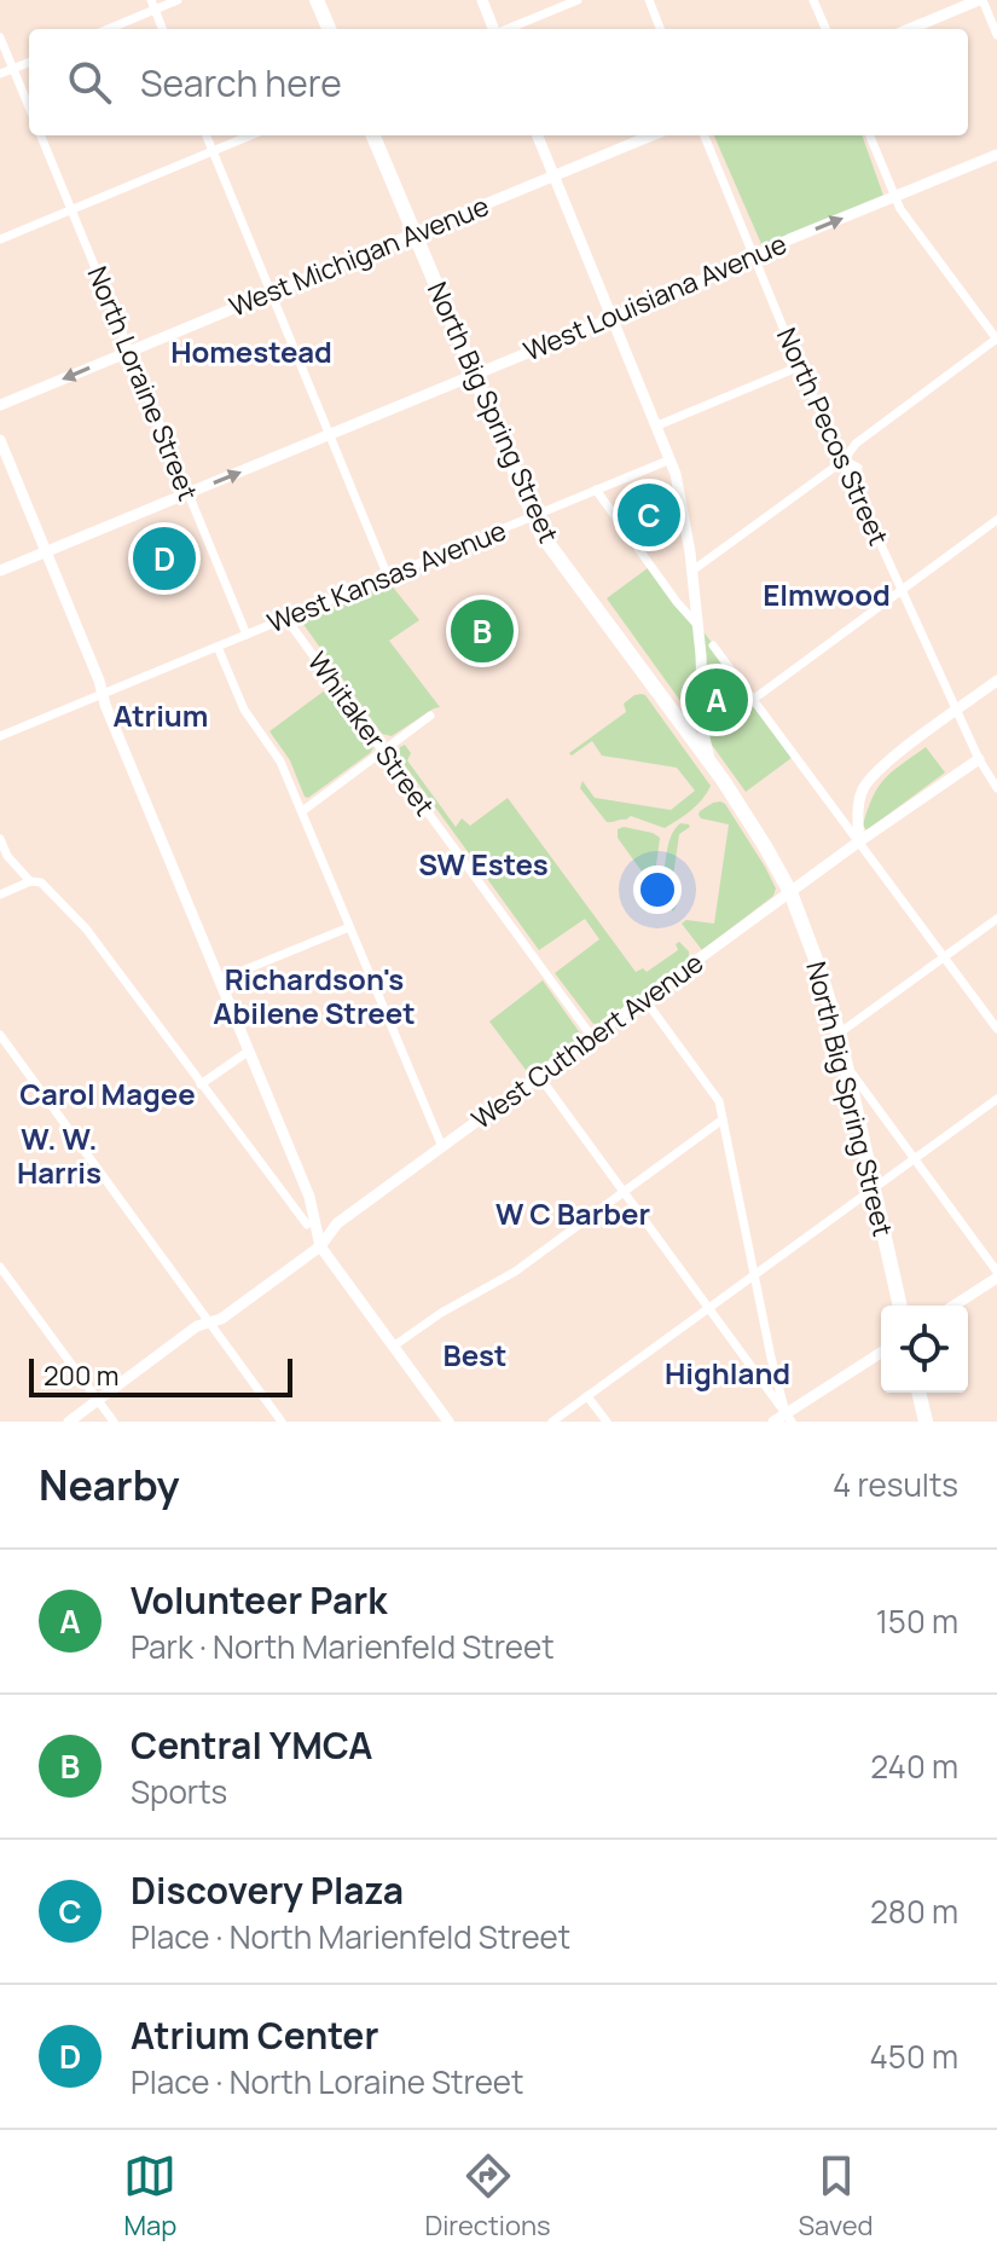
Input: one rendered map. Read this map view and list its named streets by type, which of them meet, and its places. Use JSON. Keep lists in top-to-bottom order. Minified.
{"streets":{"highway":["North Big Spring Street"],"street":["West Michigan Avenue","West Louisiana Avenue","North Loraine Street","North Pecos Street","West Kansas Avenue","Whitaker Street","West Cuthbert Avenue"]},"crossings":[["West Michigan Avenue","North Loraine Street"],["West Michigan Avenue","North Big Spring Street"],["West Louisiana Avenue","North Loraine Street"],["West Louisiana Avenue","North Big Spring Street"],["West Louisiana Avenue","North Pecos Street"],["North Loraine Street","West Kansas Avenue"],["North Big Spring Street","West Kansas Avenue"],["North Big Spring Street","West Cuthbert Avenue"],["North Pecos Street","West Cuthbert Avenue"],["West Kansas Avenue","Whitaker Street"],["Whitaker Street","West Cuthbert Avenue"]],"districts":["Homestead","Elmwood","Atrium","SW Estes","Richardson's Abilene Street","Carol Magee","W. W. Harris","W C Barber","Best","Highland"],"scale_bar":"200 m","page":{"search":"Search here","pins":["C","D","B","A"],"scale":"200 m","heading":["Nearby","4 results"],"list":[{"mark":"A","name":"Volunteer Park","note":"Park · North Marienfeld Street","value":"150 m"},{"mark":"B","name":"Central YMCA","note":"Sports","value":"240 m"},{"mark":"C","name":"Discovery Plaza","note":"Place · North Marienfeld Street","value":"280 m"},{"mark":"D","name":"Atrium Center","note":"Place · North Loraine Street","value":"450 m"}],"nav":["Map","Directions","Saved"]}}
